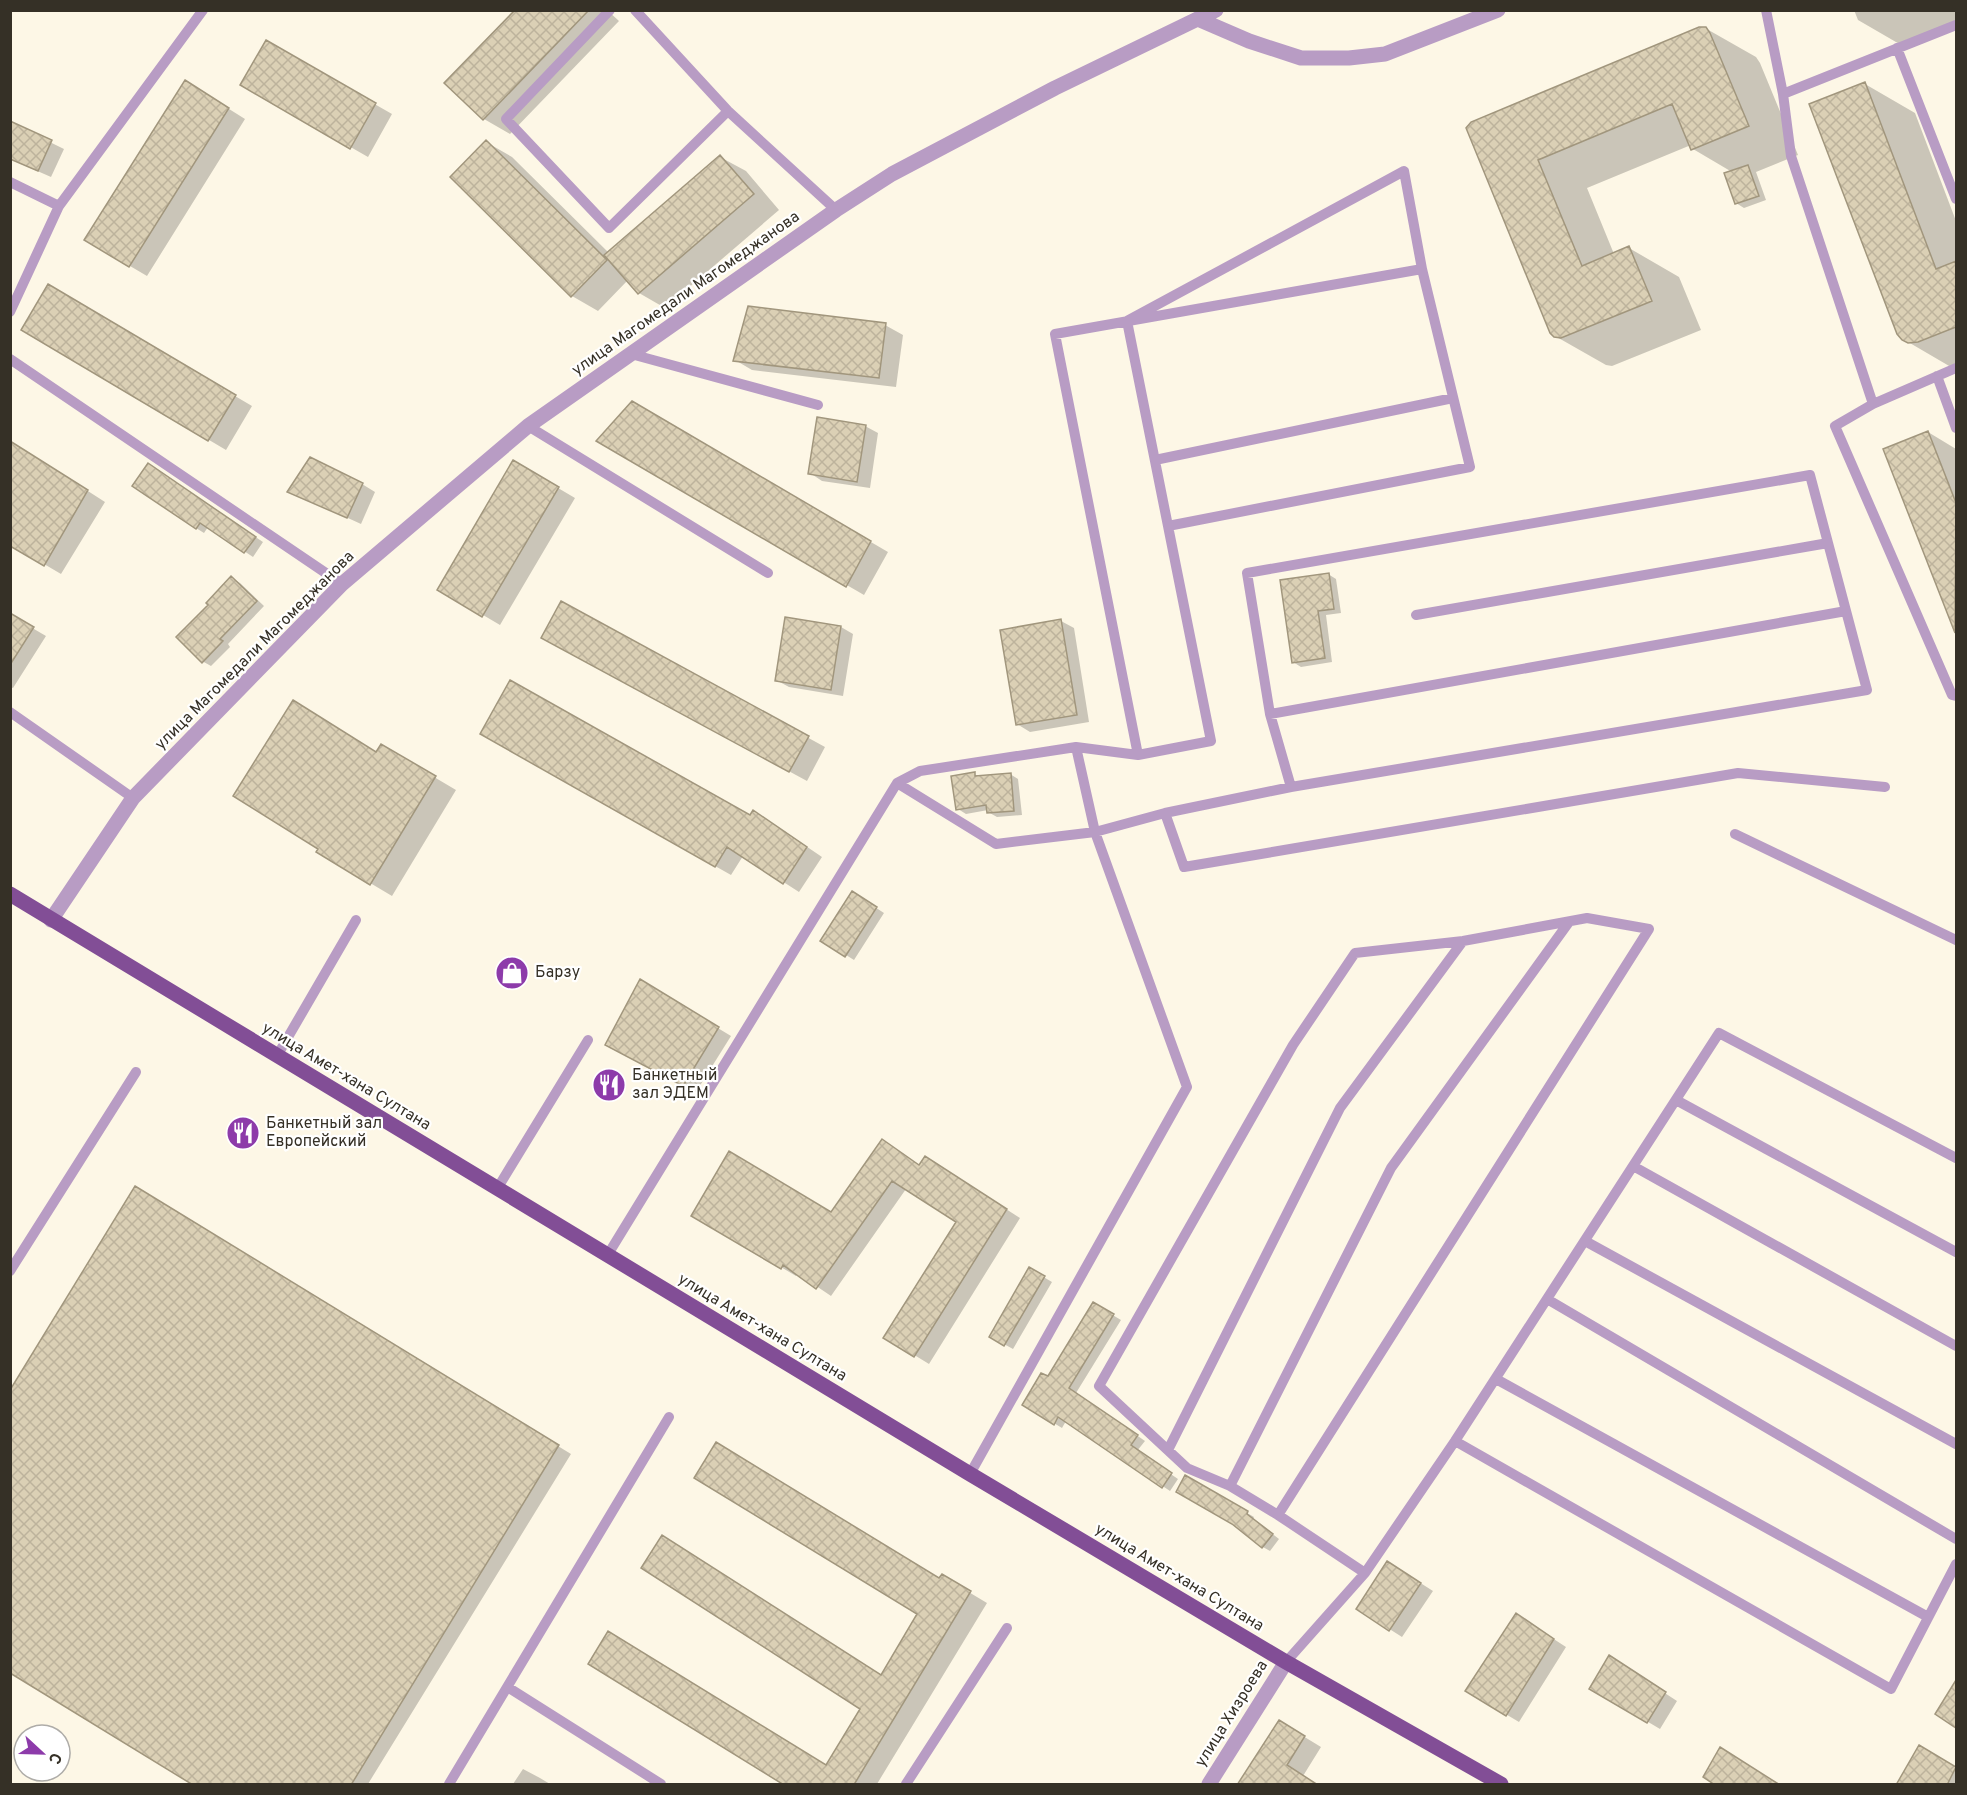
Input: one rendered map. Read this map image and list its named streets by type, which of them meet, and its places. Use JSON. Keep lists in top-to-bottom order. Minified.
{"streets":{"main road":["улица Амет-хана Султана"],"street":["улица Магомедали Магомеджановa","улица Хизроева"]},"crossings":[["улица Магомедали Магомеджановa","улица Амет-хана Султана"],["улица Амет-хана Султана","улица Хизроева"]],"places":{"shop":["Барзу"],"restaurant":["Банкетный зал ЭДЕМ","Банкетный зал Европейский"]},"north":"right"}
